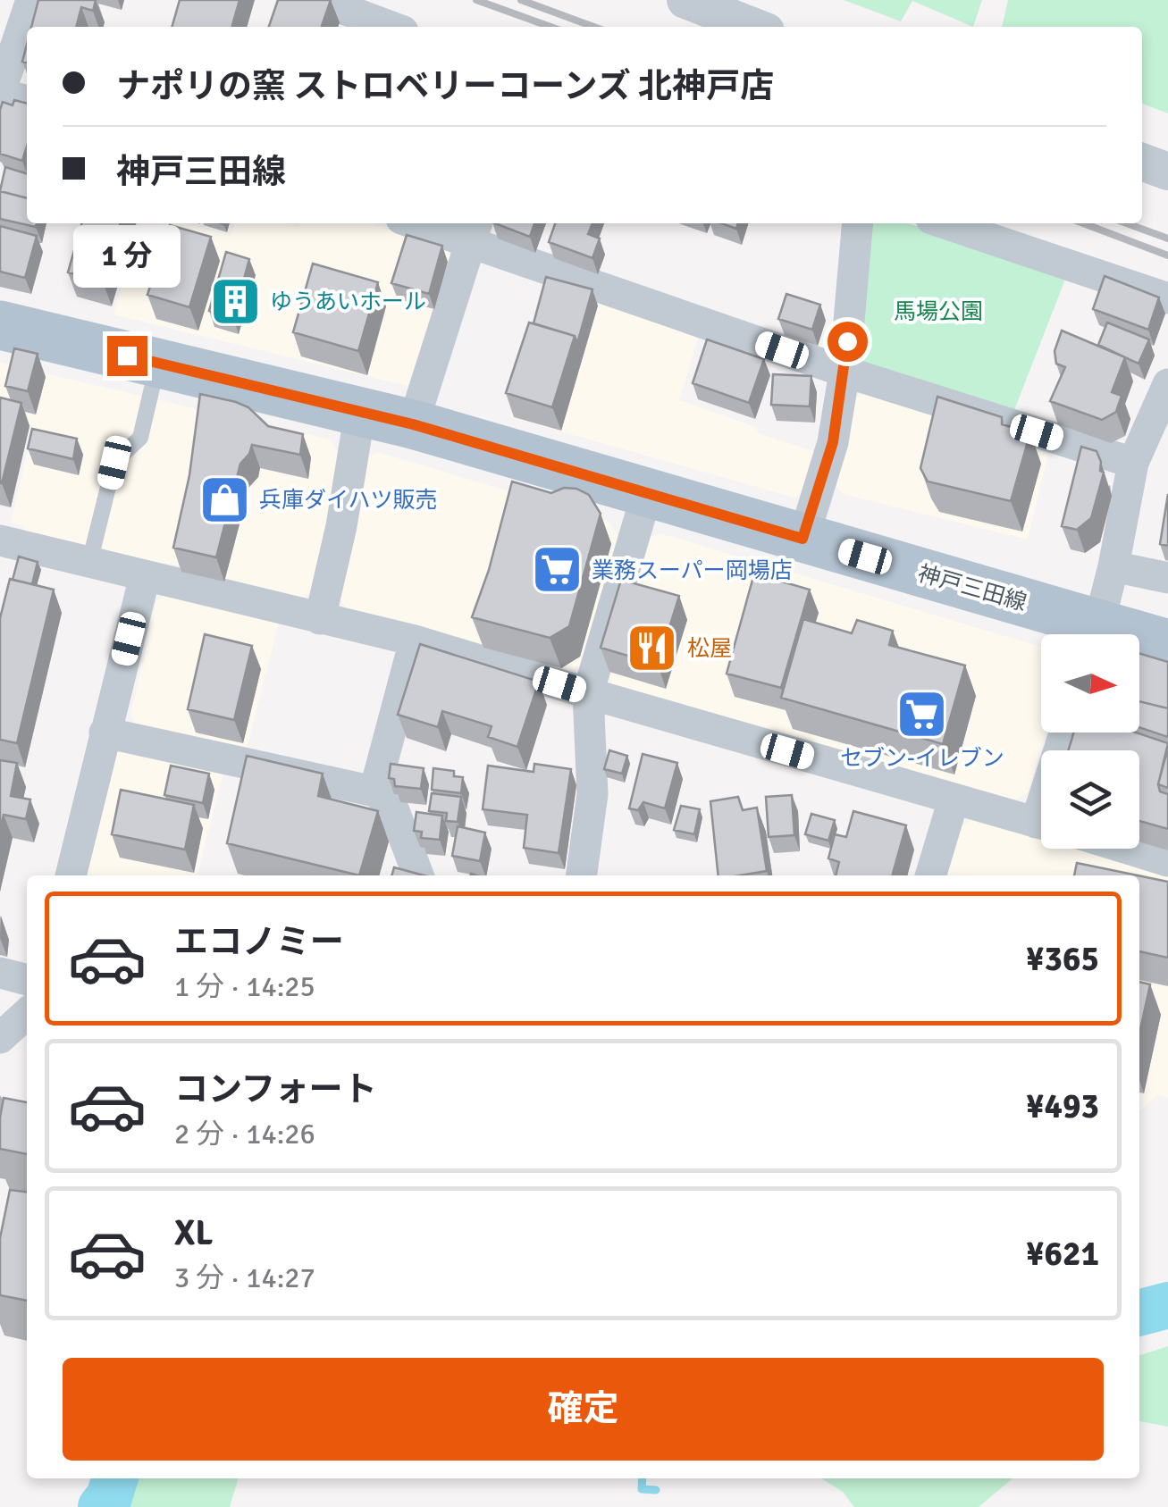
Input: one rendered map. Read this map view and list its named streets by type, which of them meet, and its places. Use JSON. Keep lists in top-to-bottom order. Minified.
{"streets":{"main road":["神戸三田線"]},"parks":["馬場公園"],"places":{"building":["ゆうあいホール"],"shop":["兵庫ダイハツ販売"],"supermarket":["業務スーパー岡場店","セブン-イレブン"],"restaurant":["松屋"]},"north":"right","page":{"banner":["ナポリの窯 ストロベリーコーンズ 北神戸店","神戸三田線"],"bubble":"1 分","list":[{"name":"エコノミー","note":"1 分 · 14:25","value":"¥365"},{"name":"コンフォート","note":"2 分 · 14:26","value":"¥493"},{"name":"XL","note":"3 分 · 14:27","value":"¥621"}],"buttons":"確定"}}
